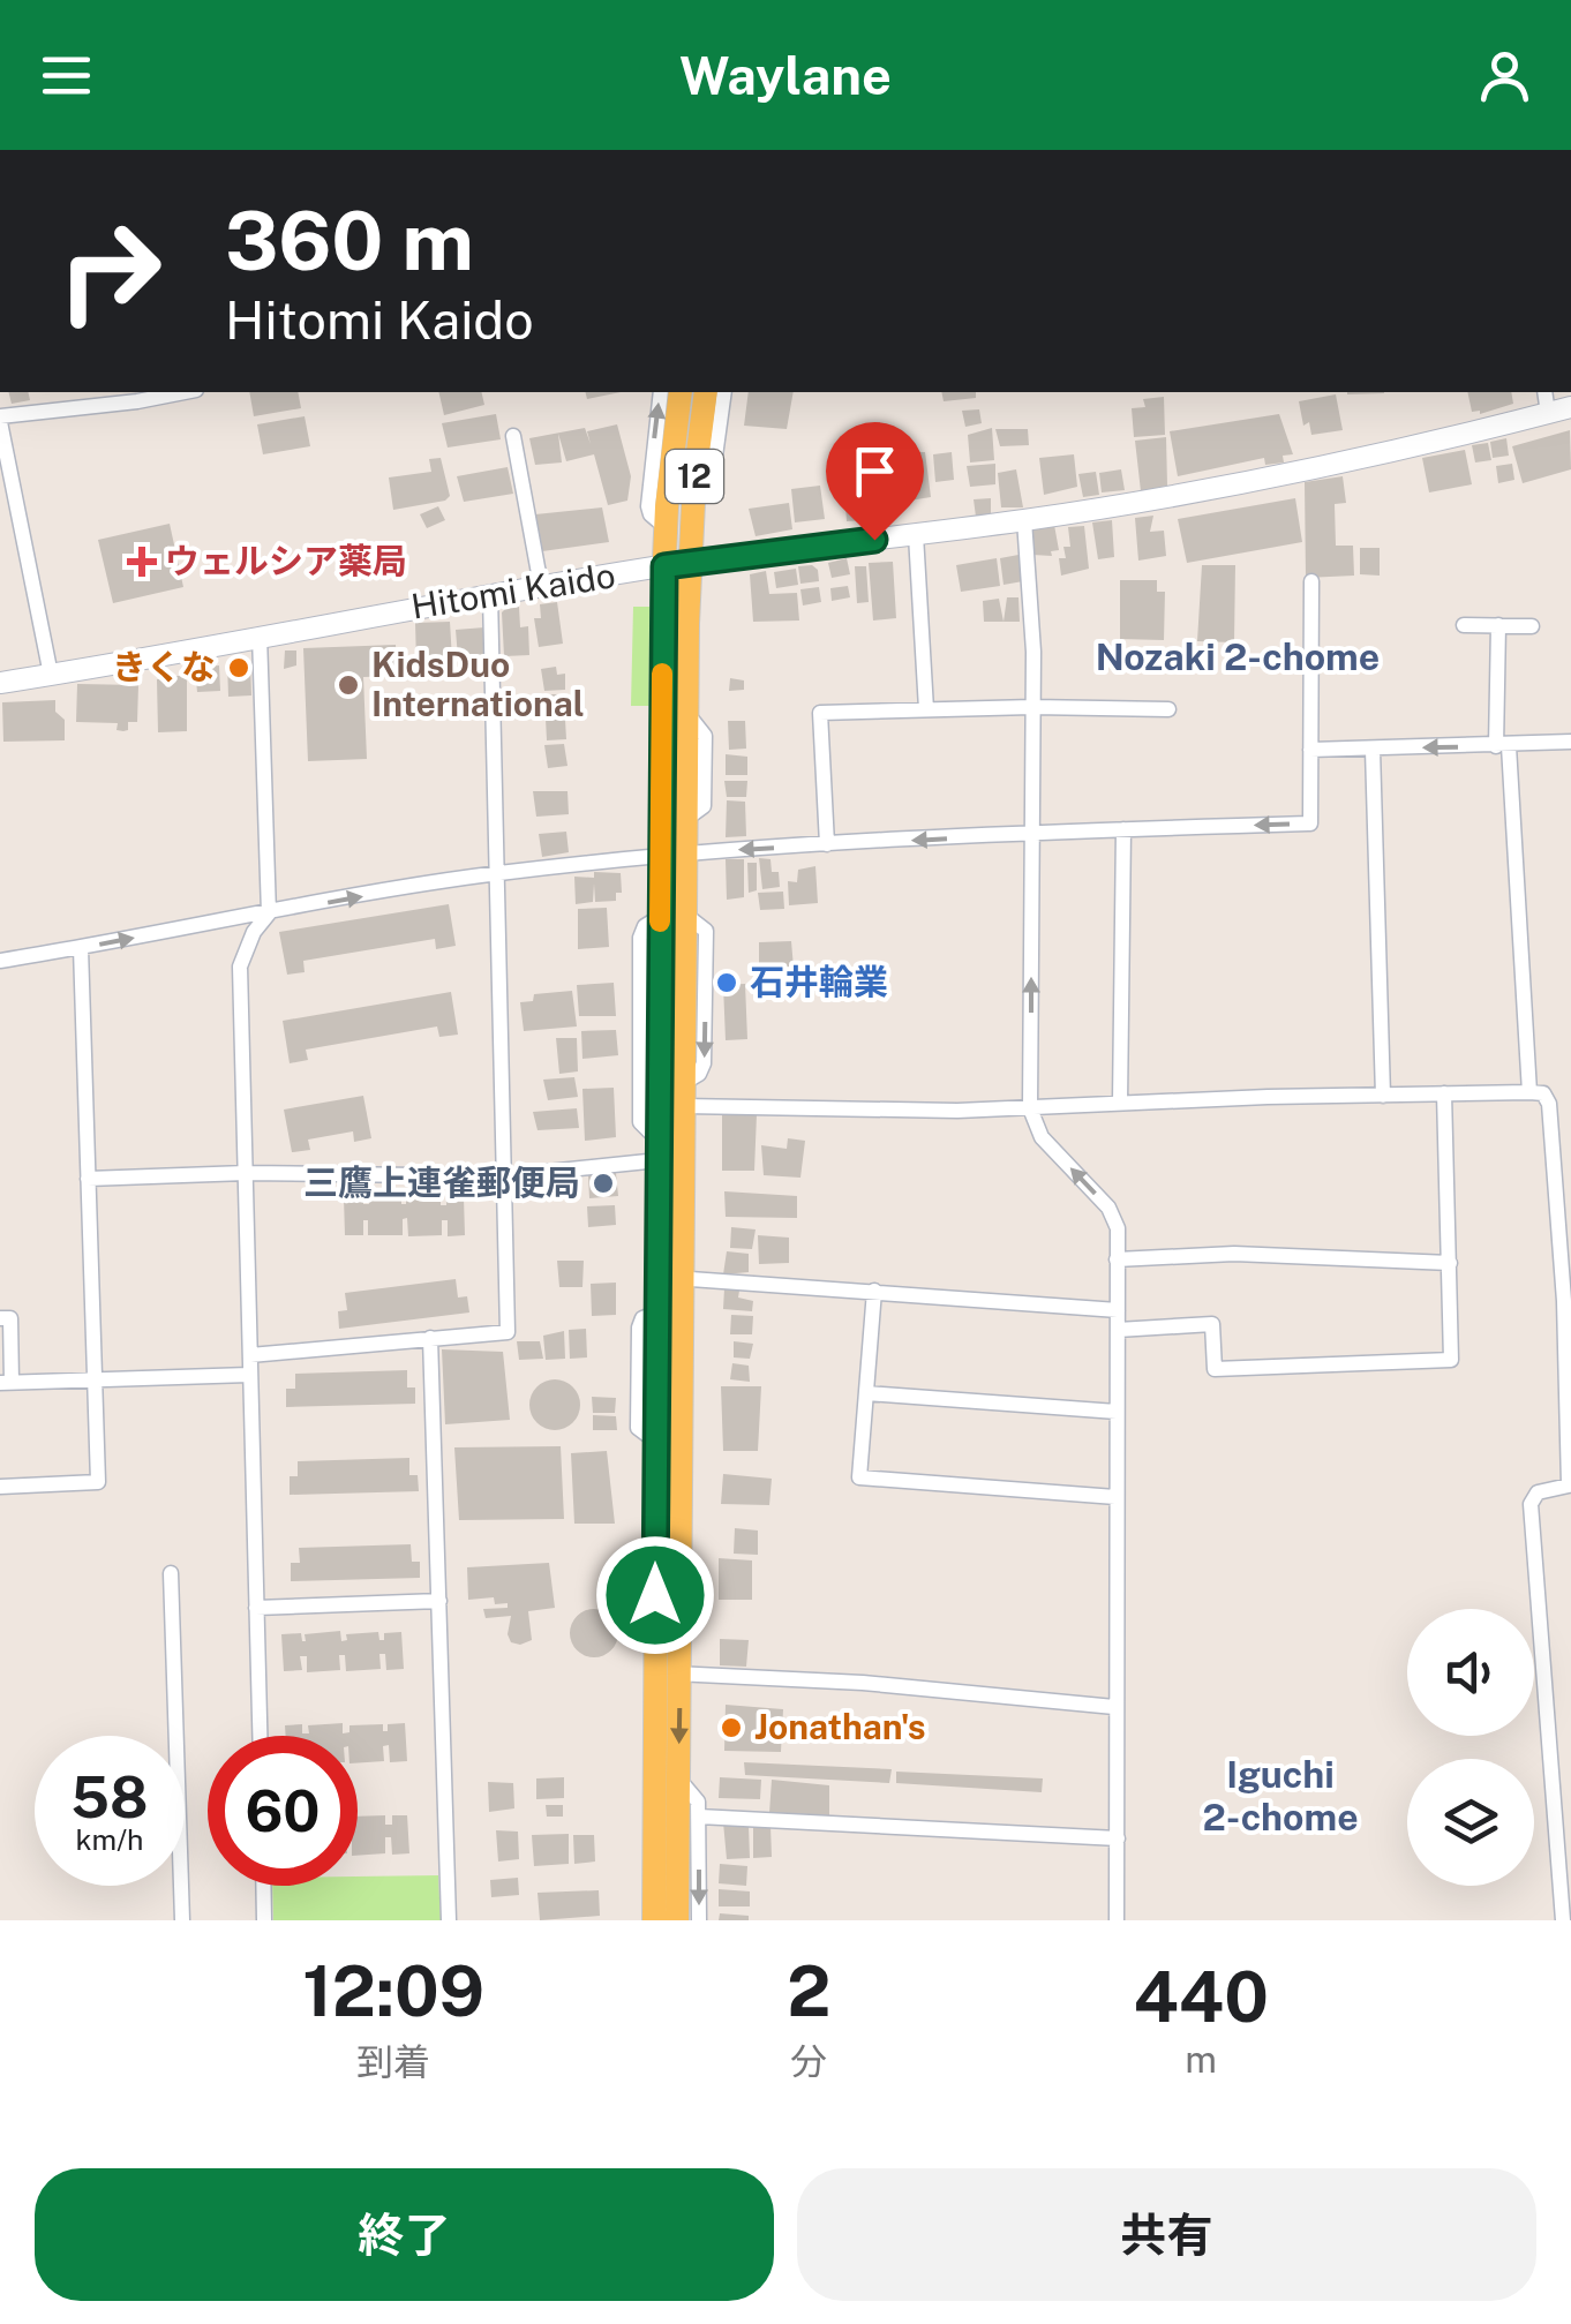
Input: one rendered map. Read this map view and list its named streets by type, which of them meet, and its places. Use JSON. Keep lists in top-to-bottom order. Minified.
{"streets":{"main road":["12","Hitomi Kaido"]},"crossings":[["12","Hitomi Kaido"]],"districts":["Nozaki 2-chome","Iguchi 2-chome"],"places":{"health":["ウェルシア薬局"],"other":["きくな","KidsDuo International","石井輪業","三鷹上連雀郵便局","Jonathan's"]},"page":{"header":"Waylane","turn":["360 m","Hitomi Kaido"],"speed":"58 km/h","limit":"60","eta":["12:09","到着","2","分","440","m"],"buttons":["終了","共有"]}}
